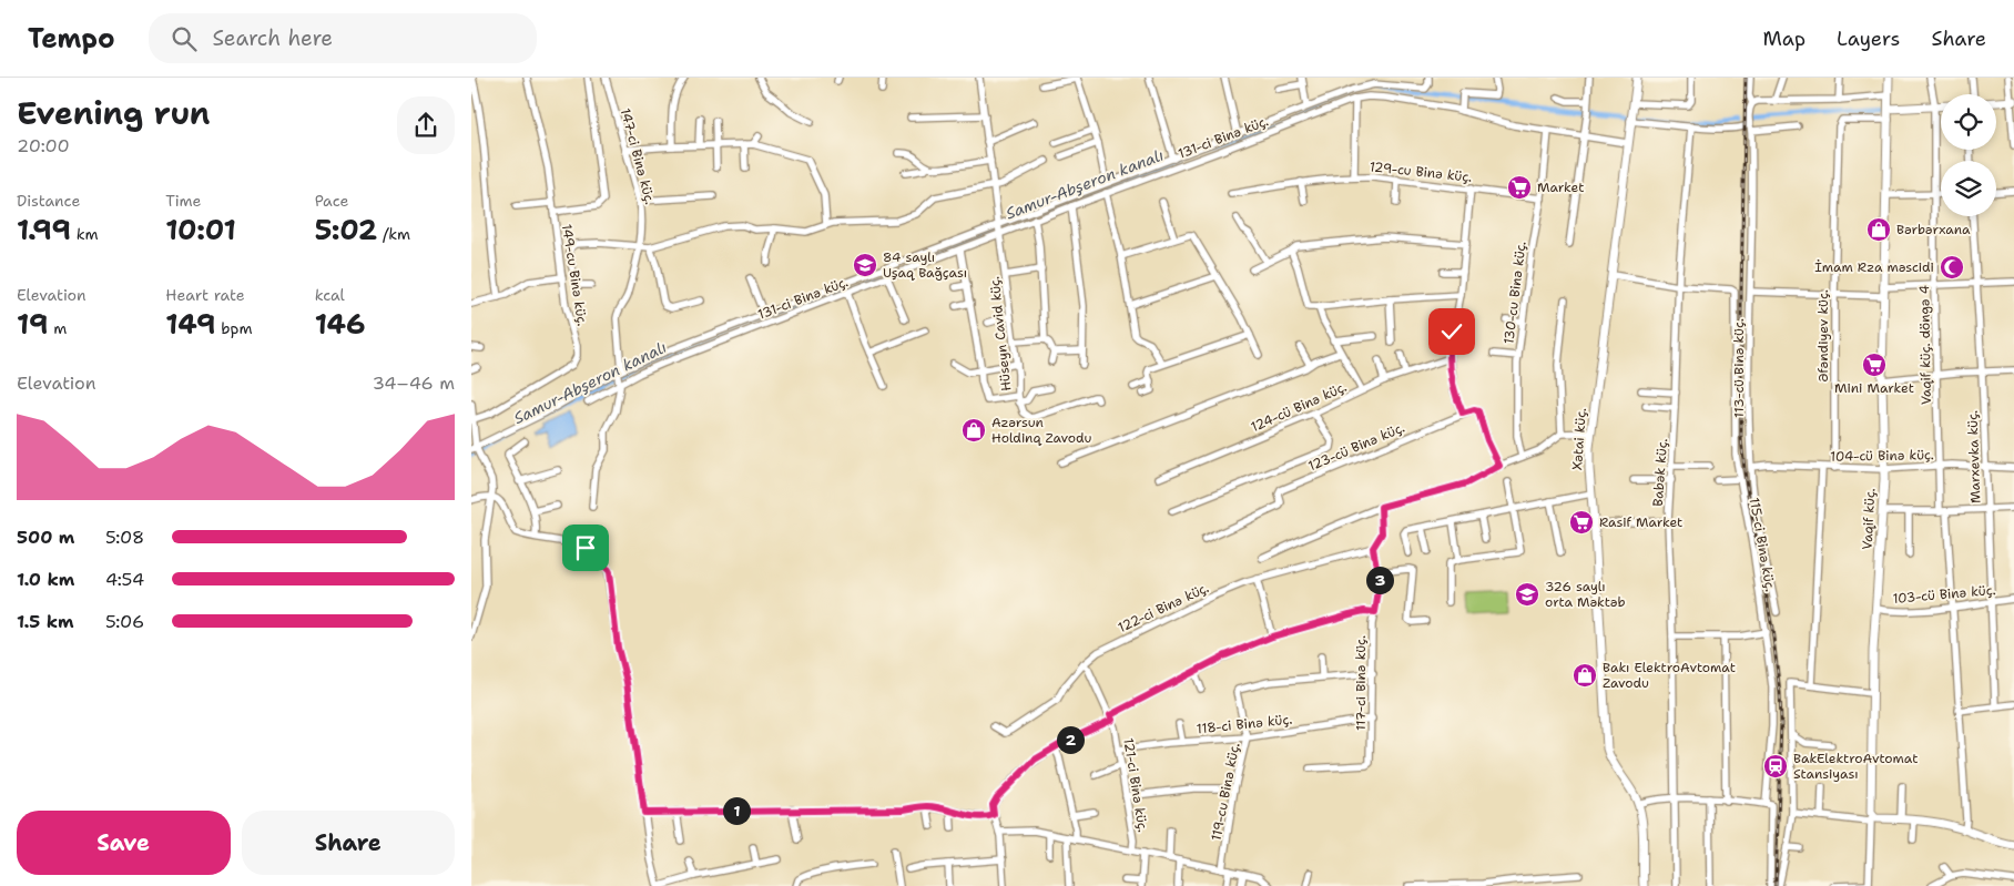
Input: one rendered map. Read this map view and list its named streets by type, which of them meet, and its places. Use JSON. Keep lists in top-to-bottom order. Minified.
{"streets":{"street":["131-ci Binə küç.","147-ci Binə küç.","129-cu Binə küç.","149-cu Binə küç.","130-cu Binə küç.","Hüseyn Cavid küç.","Əfəndiyev küç.","Vaqif küç. döngə 4","113-cü Binə küç.","124-cü Binə küç.","Xətai küç.","123-cü Binə küç.","104-cü Binə küç.","Marxevka küç.","Babək küç.","Vaqif küç.","115-ci Binə küç.","103-cü Binə küç.","122-ci Binə küç.","117-ci Binə küç.","118-ci Binə küç.","121-ci Binə küç.","119-cu Binə küç."]},"crossings":[["131-ci Binə küç.","147-ci Binə küç."],["131-ci Binə küç.","130-cu Binə küç."],["131-ci Binə küç.","Hüseyn Cavid küç."],["131-ci Binə küç.","Xətai küç."],["129-cu Binə küç.","130-cu Binə küç."],["Əfəndiyev küç.","104-cü Binə küç."],["Əfəndiyev küç.","Vaqif küç."],["Vaqif küç. döngə 4","104-cü Binə küç."],["Vaqif küç. döngə 4","103-cü Binə küç."],["113-cü Binə küç.","104-cü Binə küç."],["104-cü Binə küç.","Marxevka küç."],["104-cü Binə küç.","Vaqif küç."],["Marxevka küç.","103-cü Binə küç."],["Babək küç.","115-ci Binə küç."],["Vaqif küç.","103-cü Binə küç."],["122-ci Binə küç.","117-ci Binə küç."],["122-ci Binə küç.","121-ci Binə küç."],["117-ci Binə küç.","118-ci Binə küç."],["117-ci Binə küç.","119-cu Binə küç."],["118-ci Binə küç.","121-ci Binə küç."],["118-ci Binə küç.","119-cu Binə küç."]],"water":["Samur-Abşeron kanalı"],"places":{"supermarket":["Market","Mini Market","Rasif Market"],"shop":["Bərbərxana","Azərsun Holdinq Zavodu","Bakı ElektroAvtomat Zavodu"],"school or university":["84 saylı Uşaq Bağçası","326 saylı orta Məktəb"],"mosque":["İmam Rza məscidi"],"station":["BakElektroAvtomat Stansiyası"]},"page":{"header":"Tempo","search":"Search here","nav":["Map","Layers","Share"],"heading":["Evening run","20:00"],"stats":[["Distance","1.99 km"],["Time","10:01"],["Pace","5:02 /km"],["Elevation","19 m"],["Heart rate","149 bpm"],["kcal","146"]],"chart":["Elevation","34–46 m"],"list":[{"name":"500 m","note":"5:08"},{"name":"1.0 km","note":"4:54"},{"name":"1.5 km","note":"5:06"}],"pins":["3","2","1"],"buttons":["Save","Share"]}}
